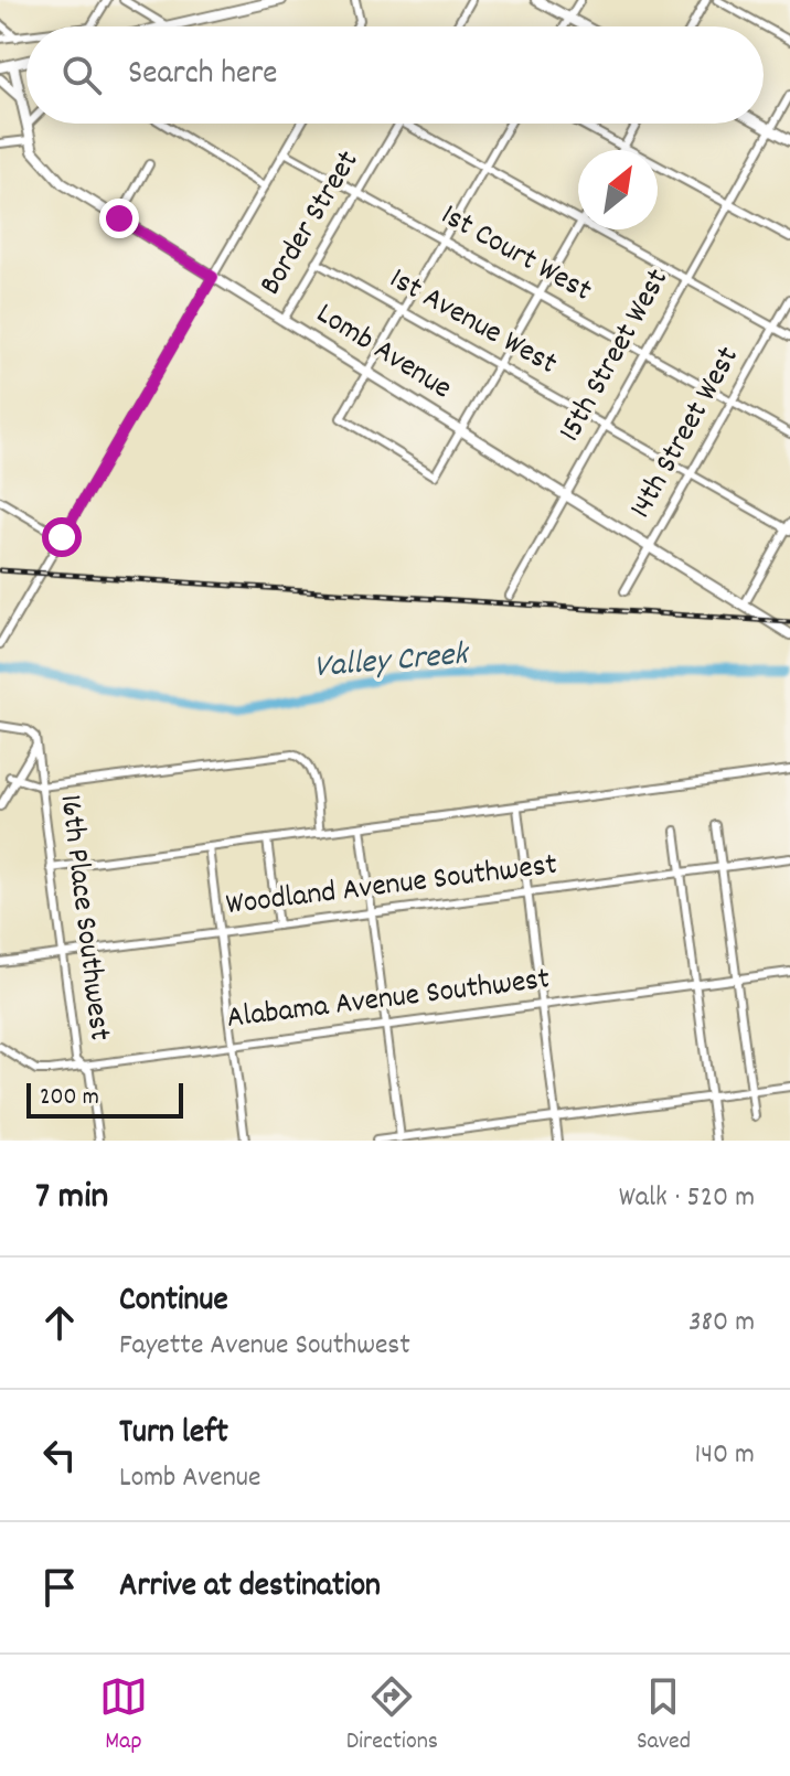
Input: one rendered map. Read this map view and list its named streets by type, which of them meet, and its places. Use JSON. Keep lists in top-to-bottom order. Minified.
{"streets":{"main road":["Lomb Avenue"],"street":["Border Street","1st Court West","1st Avenue West","15th Street West","14th Street West","Woodland Avenue Southwest","16th Place Southwest","Alabama Avenue Southwest"]},"crossings":[["Border Street","1st Court West"],["Border Street","1st Avenue West"],["Border Street","Lomb Avenue"],["1st Court West","15th Street West"],["1st Court West","14th Street West"],["1st Avenue West","15th Street West"],["1st Avenue West","14th Street West"],["Lomb Avenue","15th Street West"],["Lomb Avenue","14th Street West"],["Woodland Avenue Southwest","16th Place Southwest"],["16th Place Southwest","Alabama Avenue Southwest"]],"water":["Valley Creek"],"scale_bar":"200 m","north":"top right","page":{"search":"Search here","scale":"200 m","heading":["7 min","Walk · 520 m"],"list":[["Continue","Fayette Avenue Southwest","380 m"],["Turn left","Lomb Avenue","140 m"],"Arrive at destination"],"nav":["Map","Directions","Saved"]}}
